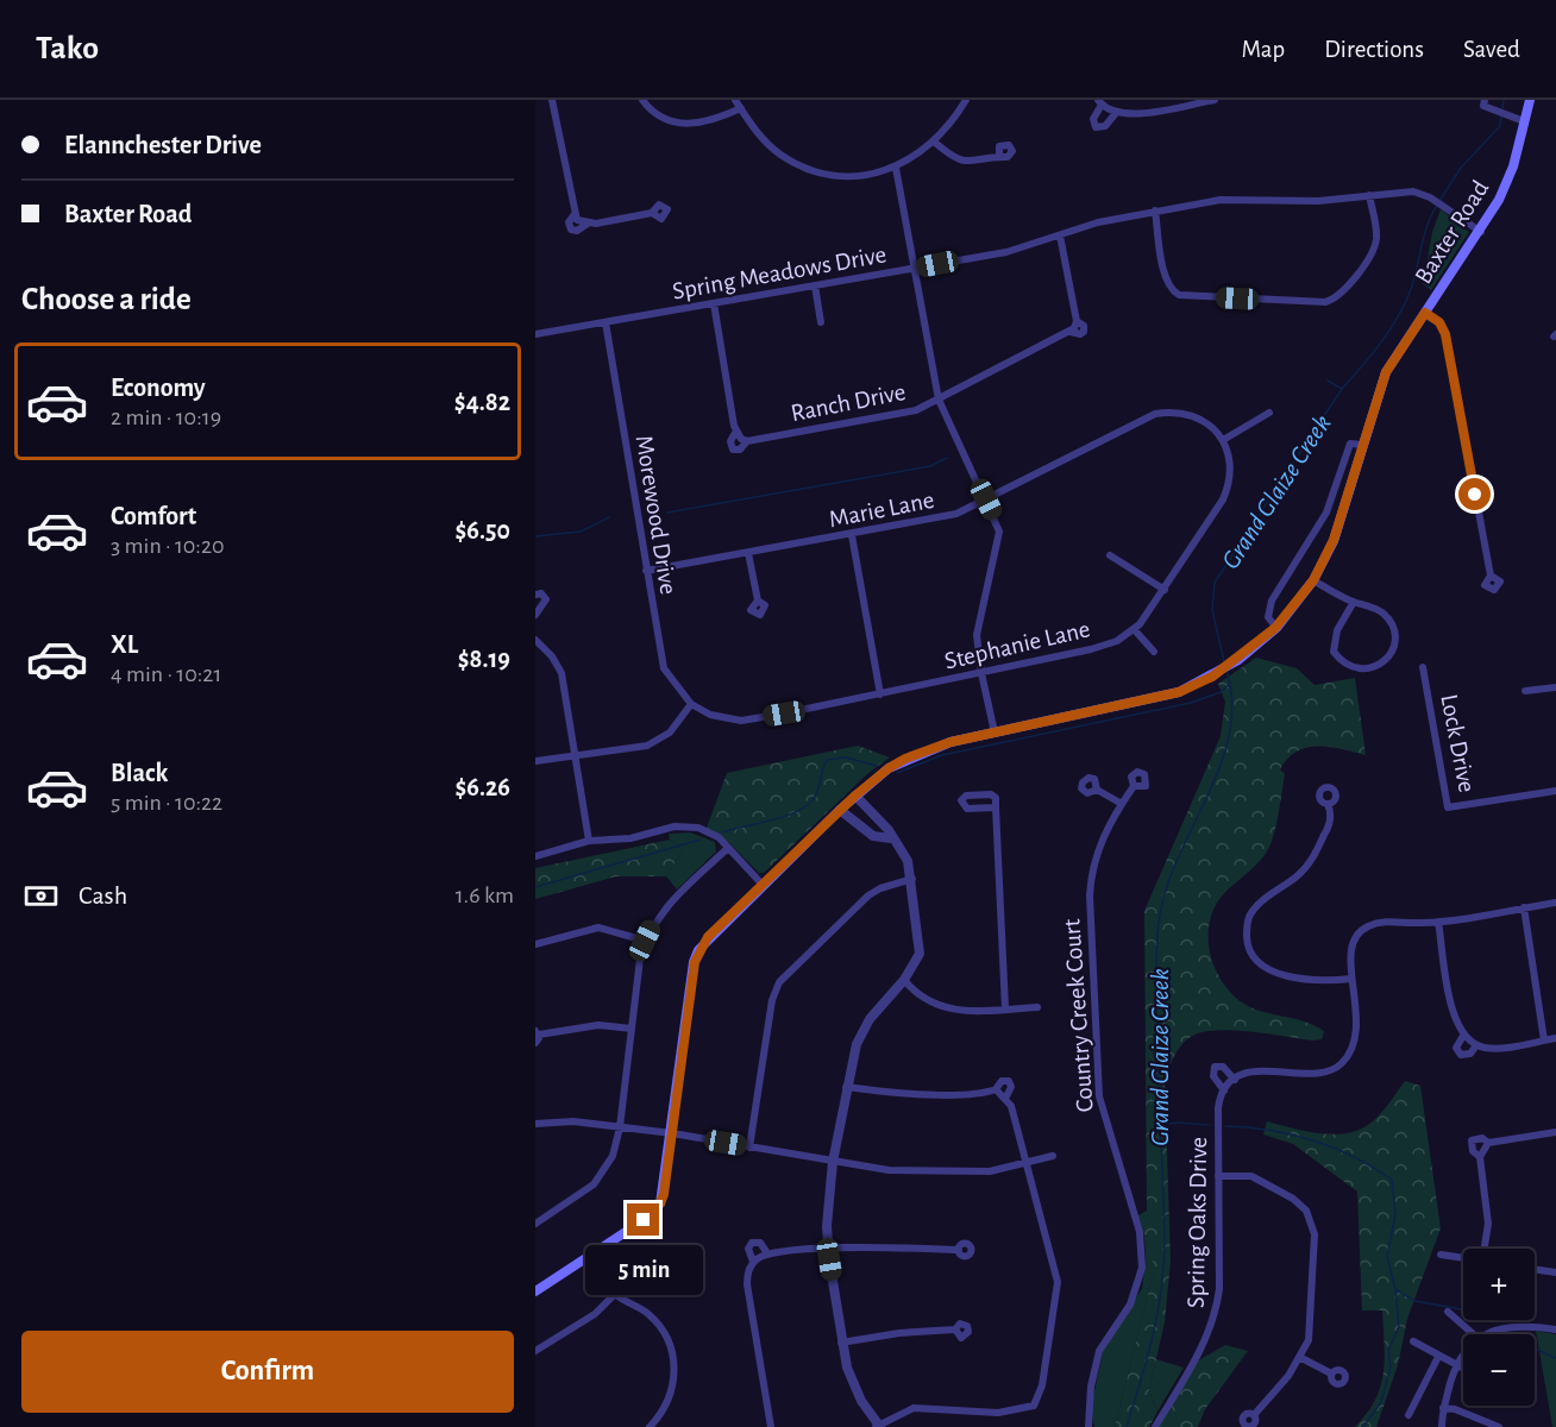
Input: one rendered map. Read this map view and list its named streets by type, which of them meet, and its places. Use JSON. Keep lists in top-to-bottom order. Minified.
{"streets":{"main road":["Baxter Road"],"street":["Spring Meadows Drive","Ranch Drive","Marie Lane","Morewood Drive","Stephanie Lane","Lock Drive","Country Creek Court","Spring Oaks Drive"]},"crossings":[["Baxter Road","Spring Meadows Drive"],["Spring Meadows Drive","Ranch Drive"],["Spring Meadows Drive","Morewood Drive"],["Marie Lane","Morewood Drive"],["Marie Lane","Stephanie Lane"],["Morewood Drive","Stephanie Lane"]],"water":["Grand Glaize Creek"],"page":{"header":"Tako","nav":["Map","Directions","Saved"],"banner":["Elannchester Drive","Baxter Road"],"heading":"Choose a ride","list":[{"name":"Economy","note":"2 min · 10:19","value":"$4.82"},{"name":"Comfort","note":"3 min · 10:20","value":"$6.50"},{"name":"XL","note":"4 min · 10:21","value":"$8.19"},{"name":"Black","note":"5 min · 10:22","value":"$6.26"}],"pay":["Cash","1.6 km"],"bubble":"5 min","map_buttons":["+","−"],"buttons":"Confirm"}}
